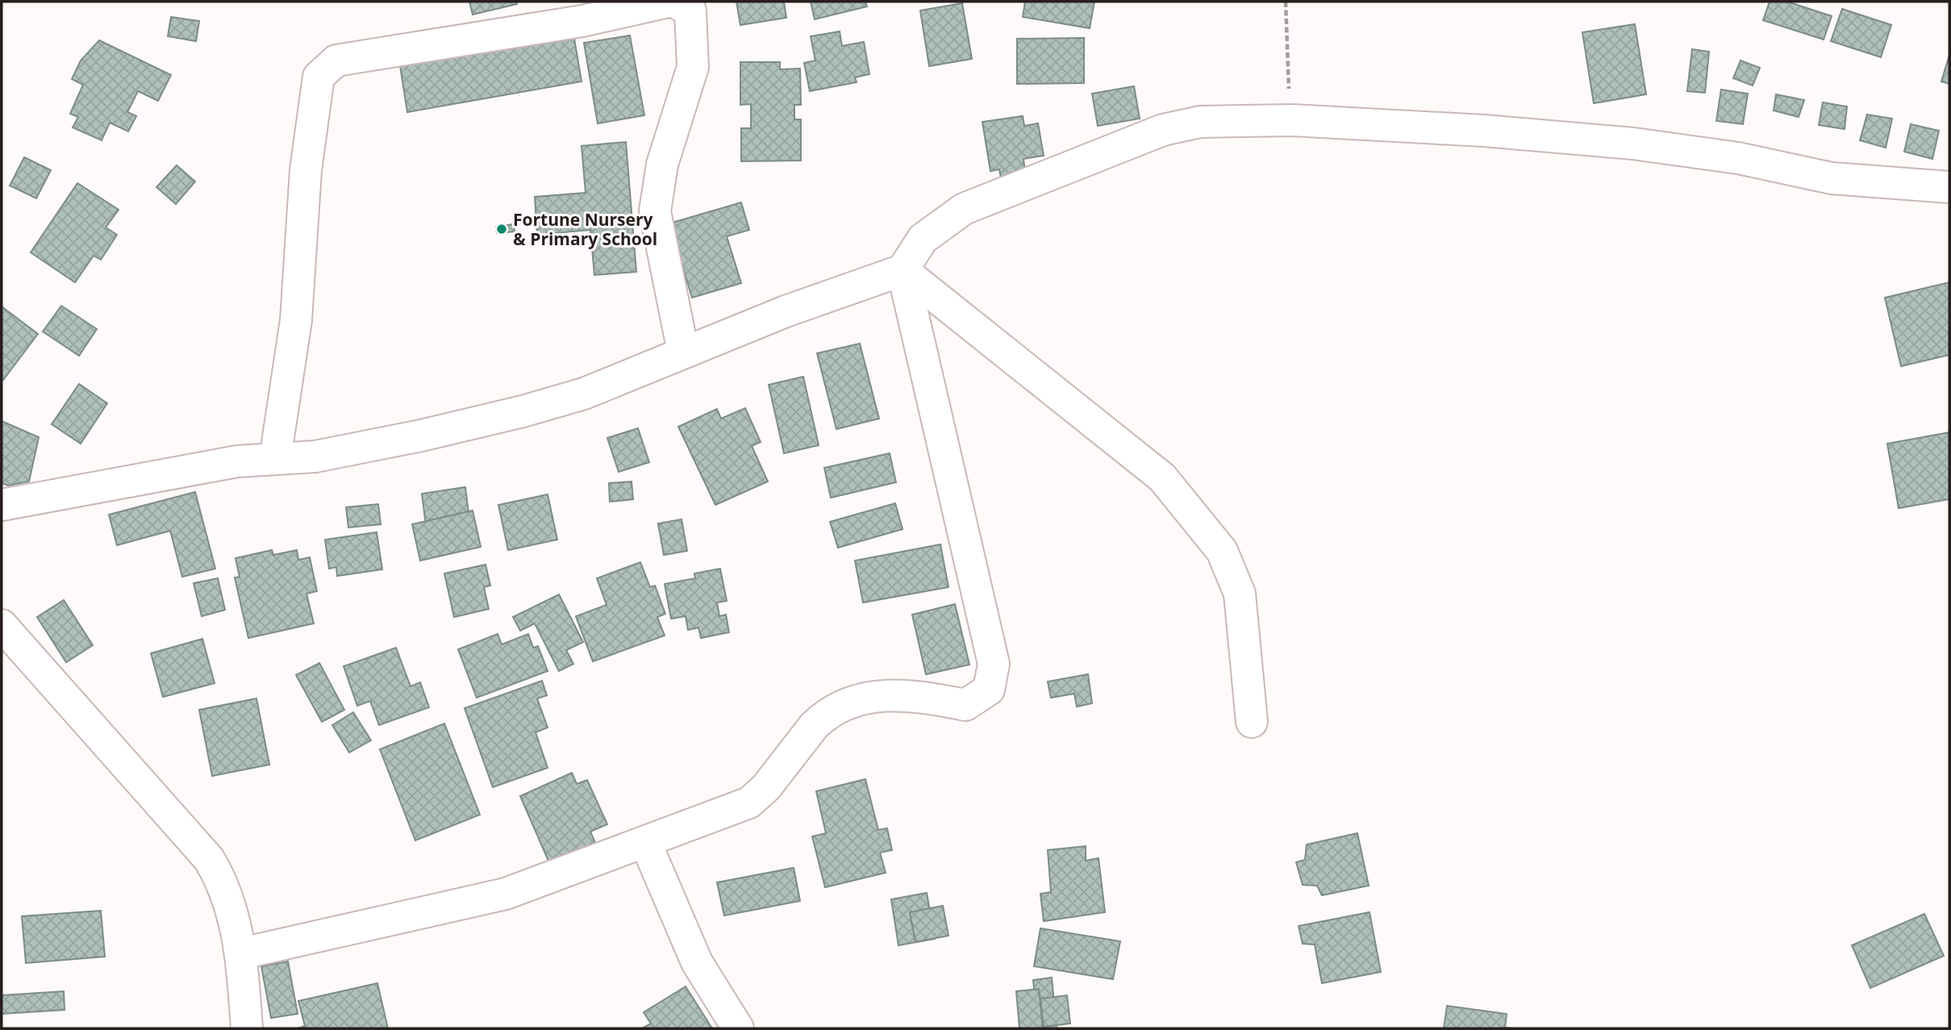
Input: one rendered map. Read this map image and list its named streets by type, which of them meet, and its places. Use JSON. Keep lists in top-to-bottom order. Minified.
{"places":["Fortune Nursery & Primary School"]}
